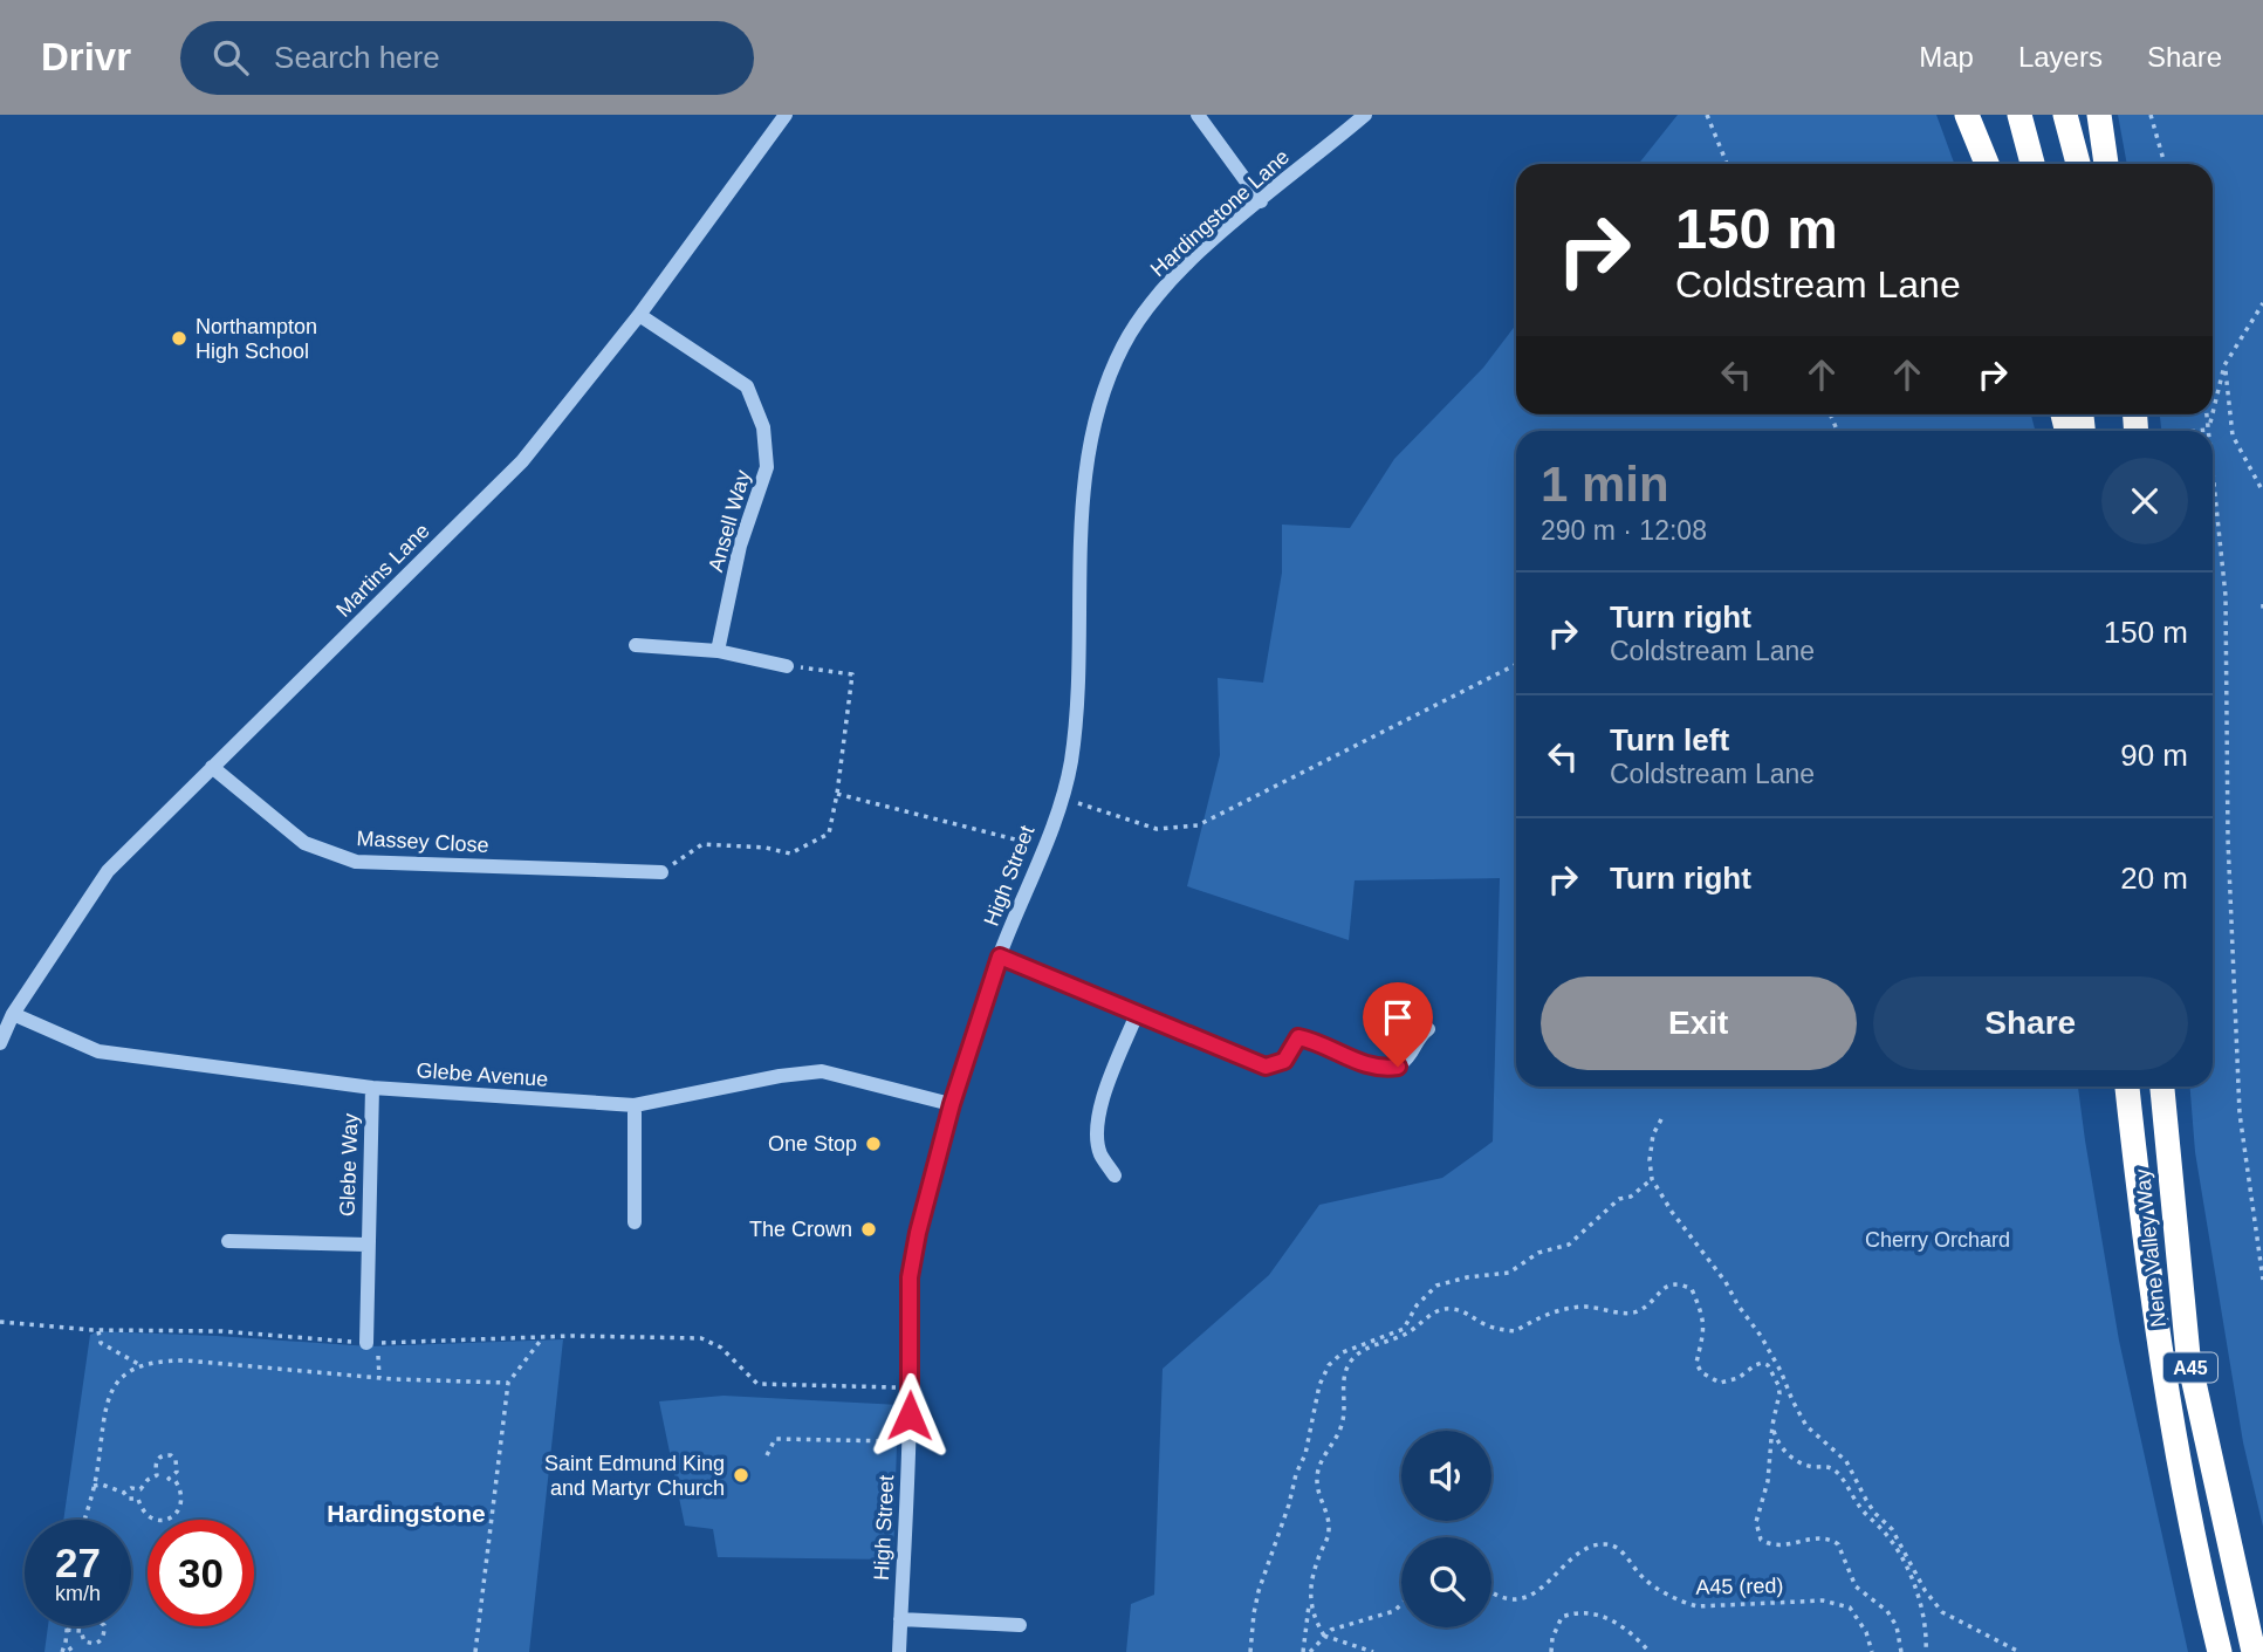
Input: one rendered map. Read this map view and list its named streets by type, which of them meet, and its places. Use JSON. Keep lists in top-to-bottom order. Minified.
{"streets":{"highway":["Nene Valley Way","A45"],"street":["Hardingstone Lane","Ansell Way","Martins Lane","Massey Close","High Street","Glebe Avenue","Glebe Way"],"path":["A45 (red)"]},"crossings":[["Hardingstone Lane","High Street"],["Ansell Way","Martins Lane"],["Martins Lane","Massey Close"],["Martins Lane","Glebe Avenue"],["High Street","Glebe Avenue"],["Glebe Avenue","Glebe Way"]],"districts":["Hardingstone"],"parks":["Cherry Orchard"],"places":["Northampton High School","One Stop","The Crown","Saint Edmund King and Martyr Church"],"page":{"header":"Drivr","search":"Search here","nav":["Map","Layers","Share"],"turn":["150 m","Coldstream Lane"],"heading":["1 min","290 m · 12:08"],"list":[{"name":"Turn right","note":"Coldstream Lane","value":"150 m"},{"name":"Turn left","note":"Coldstream Lane","value":"90 m"},{"name":"Turn right","value":"20 m"}],"buttons":["Exit","Share"],"speed":"27 km/h","limit":"30"}}
